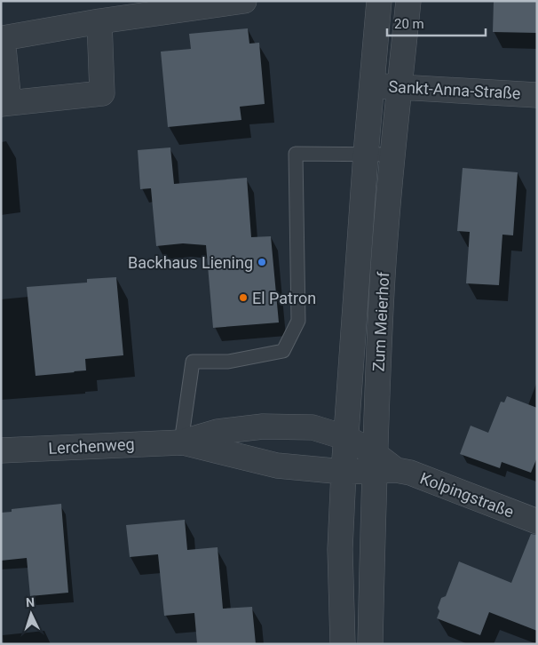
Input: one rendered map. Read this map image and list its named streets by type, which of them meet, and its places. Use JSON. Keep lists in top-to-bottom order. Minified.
{"streets":{"street":["Sankt-Anna-Straße","Zum Meierhof","Lerchenweg","Kolpingstraße"]},"crossings":[["Sankt-Anna-Straße","Zum Meierhof"],["Zum Meierhof","Lerchenweg"],["Zum Meierhof","Kolpingstraße"],["Lerchenweg","Kolpingstraße"]],"places":["Backhaus Liening","El Patron"],"scale_bar":"20 m","north":"top"}
